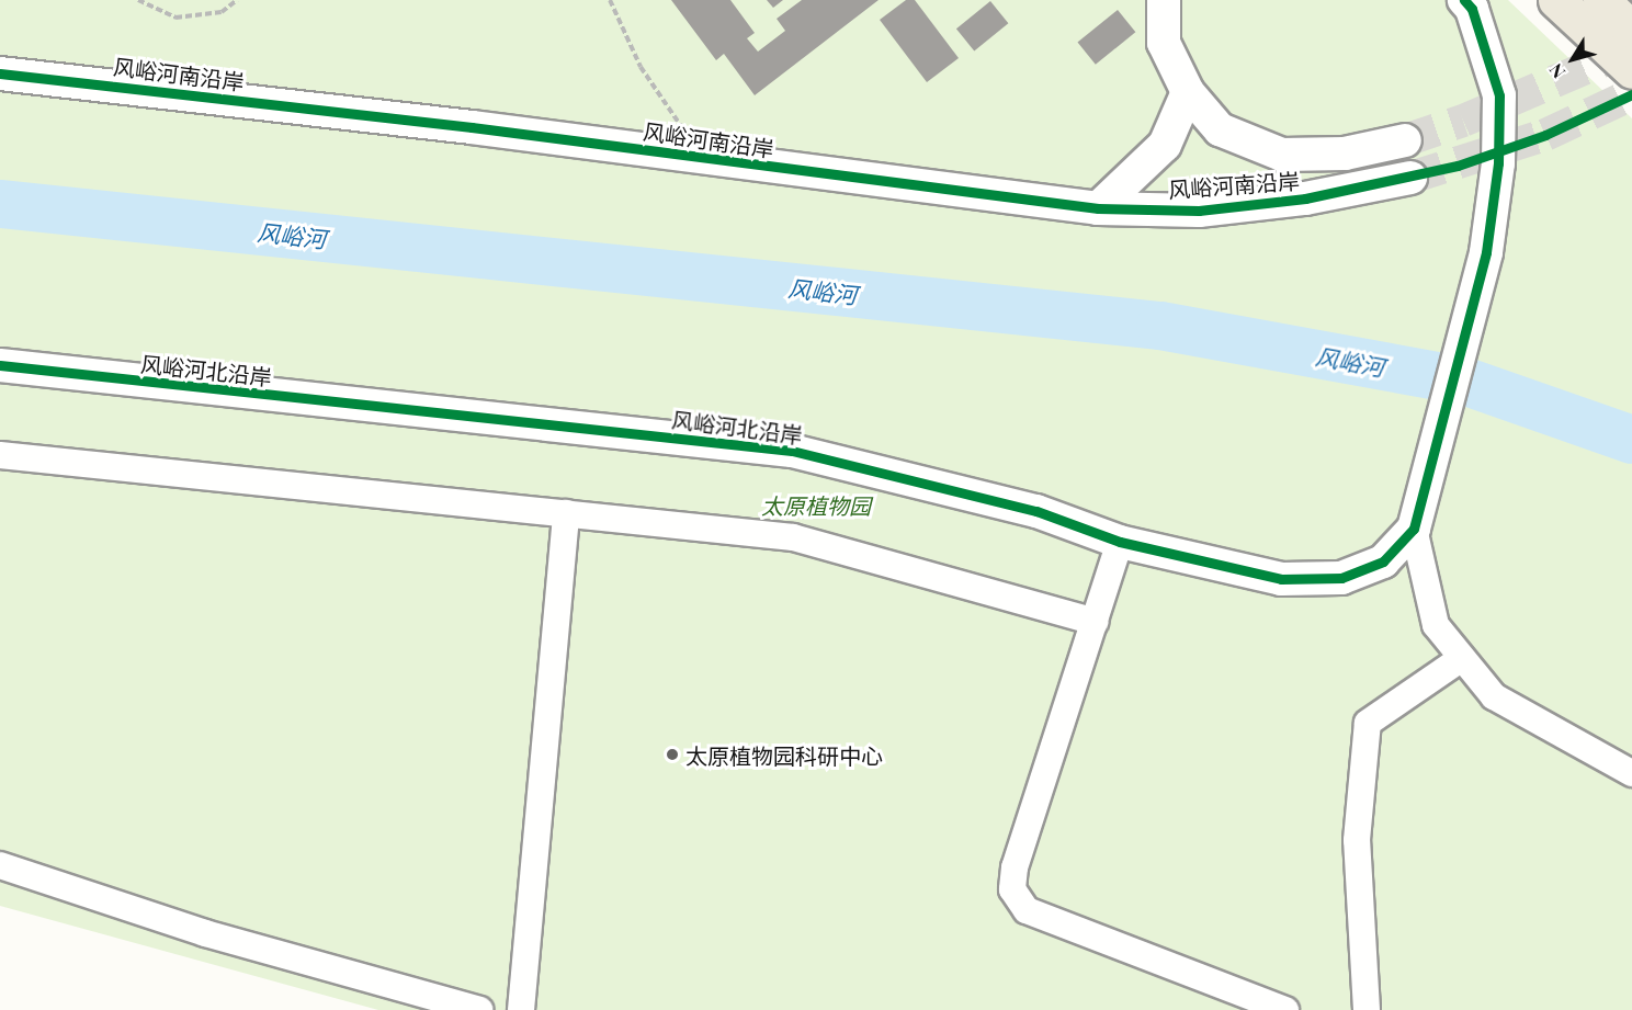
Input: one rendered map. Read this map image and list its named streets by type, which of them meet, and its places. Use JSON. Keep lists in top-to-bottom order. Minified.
{"streets":{"street":["风峪河南沿岸","风峪河北沿岸"]},"water":["风峪河"],"parks":["太原植物园"],"places":["太原植物园科研中心"],"north":"bottom left"}
